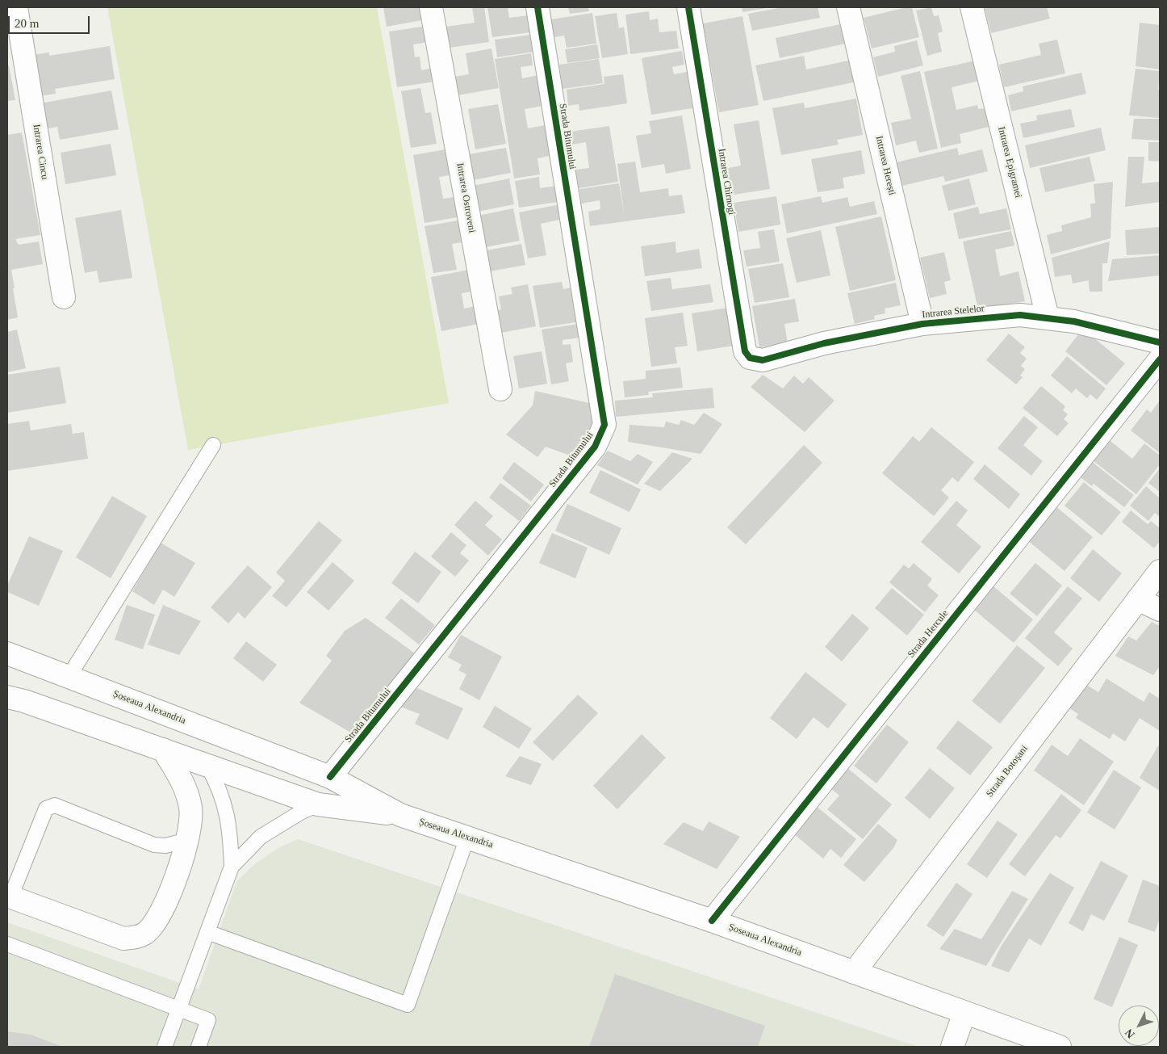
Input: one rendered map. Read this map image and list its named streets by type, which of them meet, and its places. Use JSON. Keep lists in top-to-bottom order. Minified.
{"streets":{"street":["Strada Bitumului","Intrarea Cincu","Intrarea Epigramei","Intrarea Herești","Intrarea Chirnogi","Intrarea Ostroveni","Intrarea Stelelor","Strada Hercule","Șoseaua Alexandria","Strada Botoșani"]},"crossings":[["Strada Bitumului","Șoseaua Alexandria"],["Intrarea Epigramei","Intrarea Stelelor"],["Intrarea Herești","Intrarea Stelelor"],["Intrarea Chirnogi","Intrarea Stelelor"],["Strada Hercule","Șoseaua Alexandria"],["Șoseaua Alexandria","Strada Botoșani"]],"scale_bar":"20 m","north":"bottom left"}
